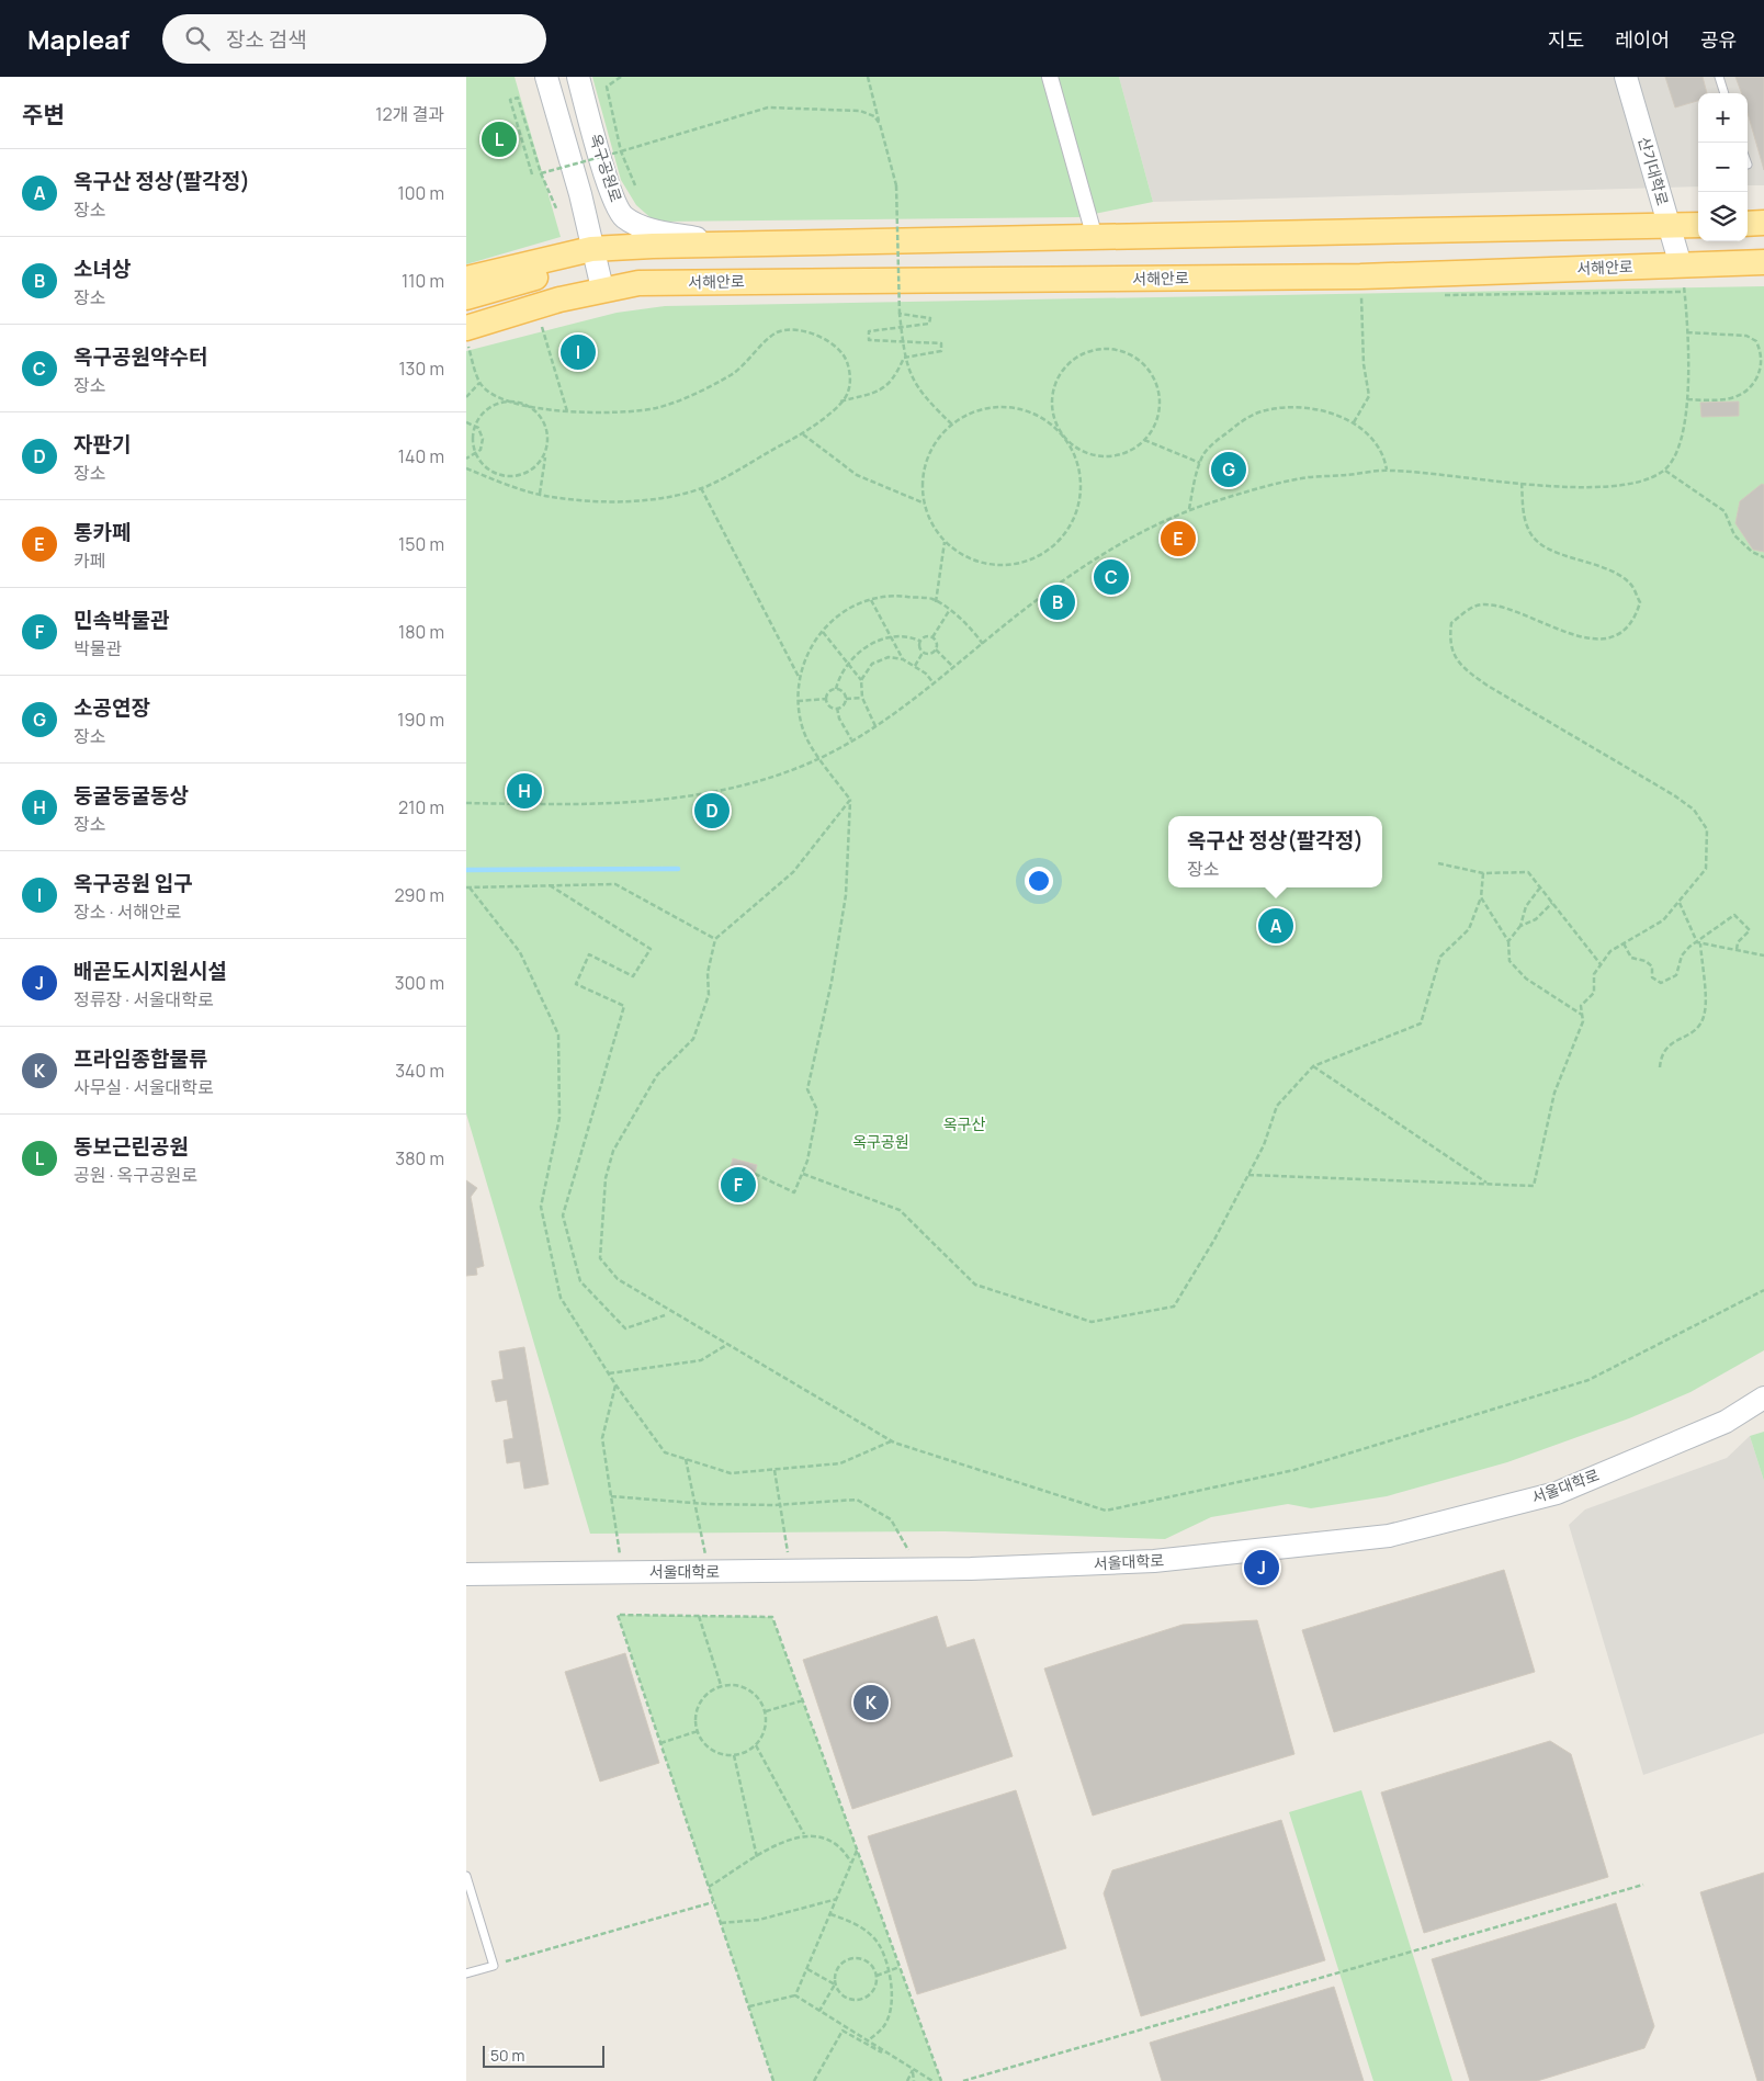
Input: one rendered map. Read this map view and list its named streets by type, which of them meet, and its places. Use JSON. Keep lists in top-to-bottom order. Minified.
{"streets":{"main road":["서해안로"],"street":["옥구공원로","산기대학로","서울대학로"]},"crossings":[["옥구공원로","서해안로"],["산기대학로","서해안로"]],"parks":["옥구산","옥구공원"],"scale_bar":"50 m","page":{"header":"Mapleaf","search":"장소 검색","nav":["지도","레이어","공유"],"heading":["주변","12개 결과"],"map_buttons":["+","−"],"pins":["L","I","G","E","C","B","H","D","A","F","J","K"],"list":[{"mark":"A","name":"옥구산 정상(팔각정)","note":"장소","value":"100 m"},{"mark":"B","name":"소녀상","note":"장소","value":"110 m"},{"mark":"C","name":"옥구공원약수터","note":"장소","value":"130 m"},{"mark":"D","name":"자판기","note":"장소","value":"140 m"},{"mark":"E","name":"통카페","note":"카페","value":"150 m"},{"mark":"F","name":"민속박물관","note":"박물관","value":"180 m"},{"mark":"G","name":"소공연장","note":"장소","value":"190 m"},{"mark":"H","name":"둥굴둥굴동상","note":"장소","value":"210 m"},{"mark":"I","name":"옥구공원 입구","note":"장소 · 서해안로","value":"290 m"},{"mark":"J","name":"배곧도시지원시설","note":"정류장 · 서울대학로","value":"300 m"},{"mark":"K","name":"프라임종합물류","note":"사무실 · 서울대학로","value":"340 m"},{"mark":"L","name":"동보근린공원","note":"공원 · 옥구공원로","value":"380 m"}],"popup":["옥구산 정상(팔각정)","장소"],"scale":"50 m"}}
